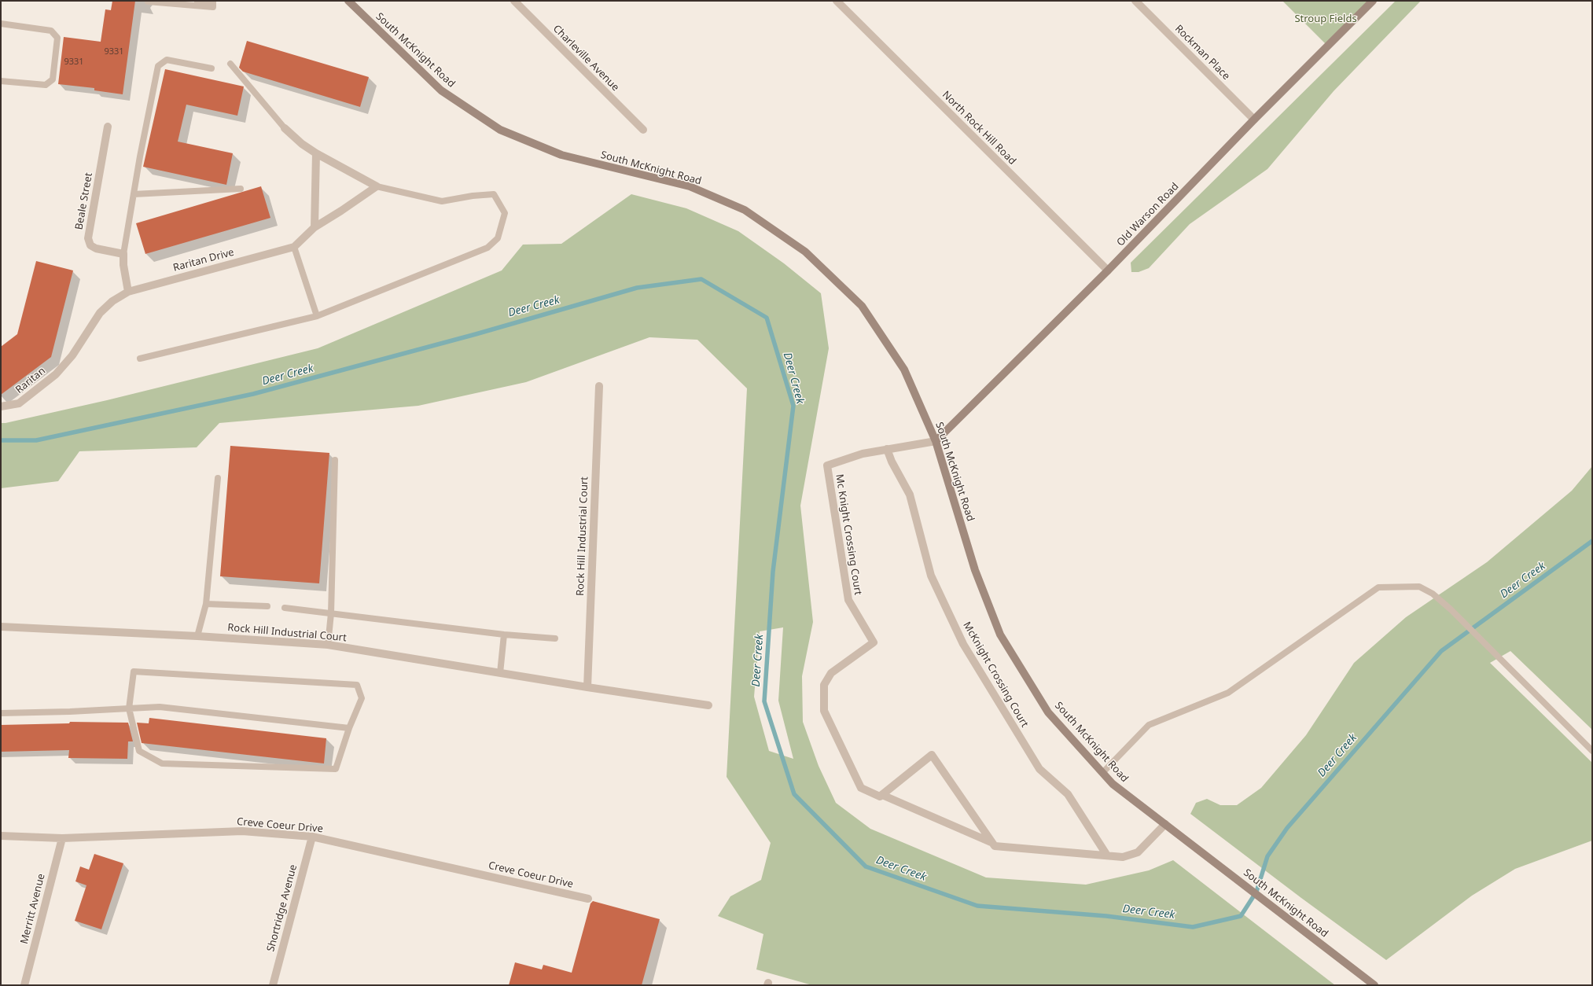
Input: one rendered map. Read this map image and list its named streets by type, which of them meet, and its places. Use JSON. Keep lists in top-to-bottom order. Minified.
{"streets":{"main road":["South McKnight Road","Old Warson Road"],"street":["Rockman Place","Charleville Avenue","North Rock Hill Road","Beale Street","Raritan Drive","Raritan","Mc Knight Crossing Court","Rock Hill Industrial Court","McKnight Crossing Court","Creve Coeur Drive","Shortridge Avenue","Merritt Avenue"]},"crossings":[["South McKnight Road","Old Warson Road"],["South McKnight Road","Mc Knight Crossing Court"],["Rockman Place","Old Warson Road"],["North Rock Hill Road","Old Warson Road"],["Old Warson Road","Mc Knight Crossing Court"],["Raritan Drive","Raritan"],["Mc Knight Crossing Court","McKnight Crossing Court"],["Creve Coeur Drive","Shortridge Avenue"],["Creve Coeur Drive","Merritt Avenue"]],"water":["Deer Creek"],"parks":["Stroup Fields"],"house_numbers":["9331","9331"]}
